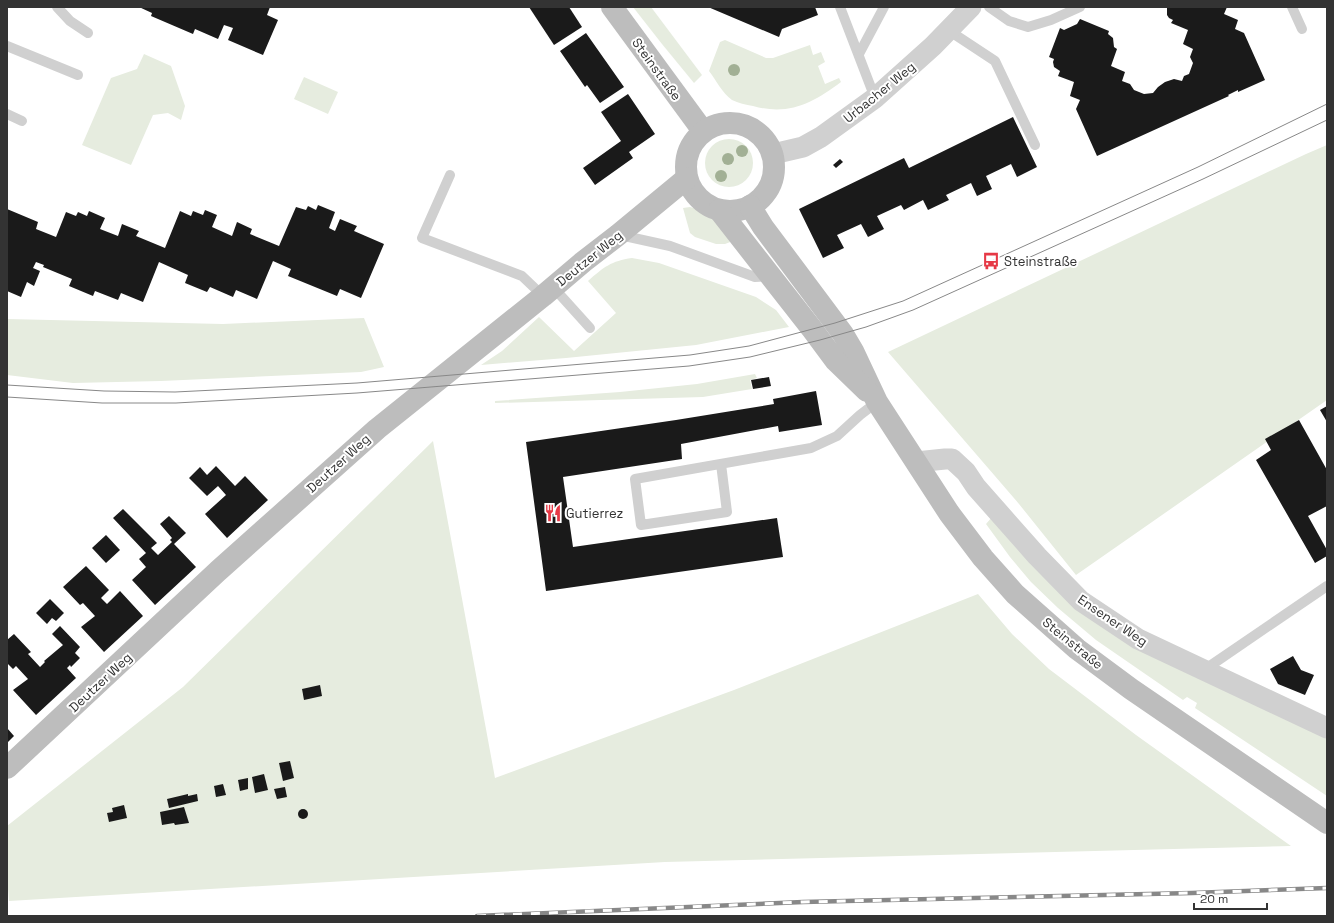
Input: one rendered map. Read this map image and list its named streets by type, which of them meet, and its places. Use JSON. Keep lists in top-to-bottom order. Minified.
{"streets":{"main road":["Steinstraße","Deutzer Weg"],"street":["Urbacher Weg","Ensener Weg"]},"crossings":[["Steinstraße","Urbacher Weg"],["Steinstraße","Deutzer Weg"],["Steinstraße","Ensener Weg"],["Urbacher Weg","Deutzer Weg"]],"places":{"bus stop":["Steinstraße"],"restaurant":["Gutierrez"]},"scale_bar":"20 m"}
